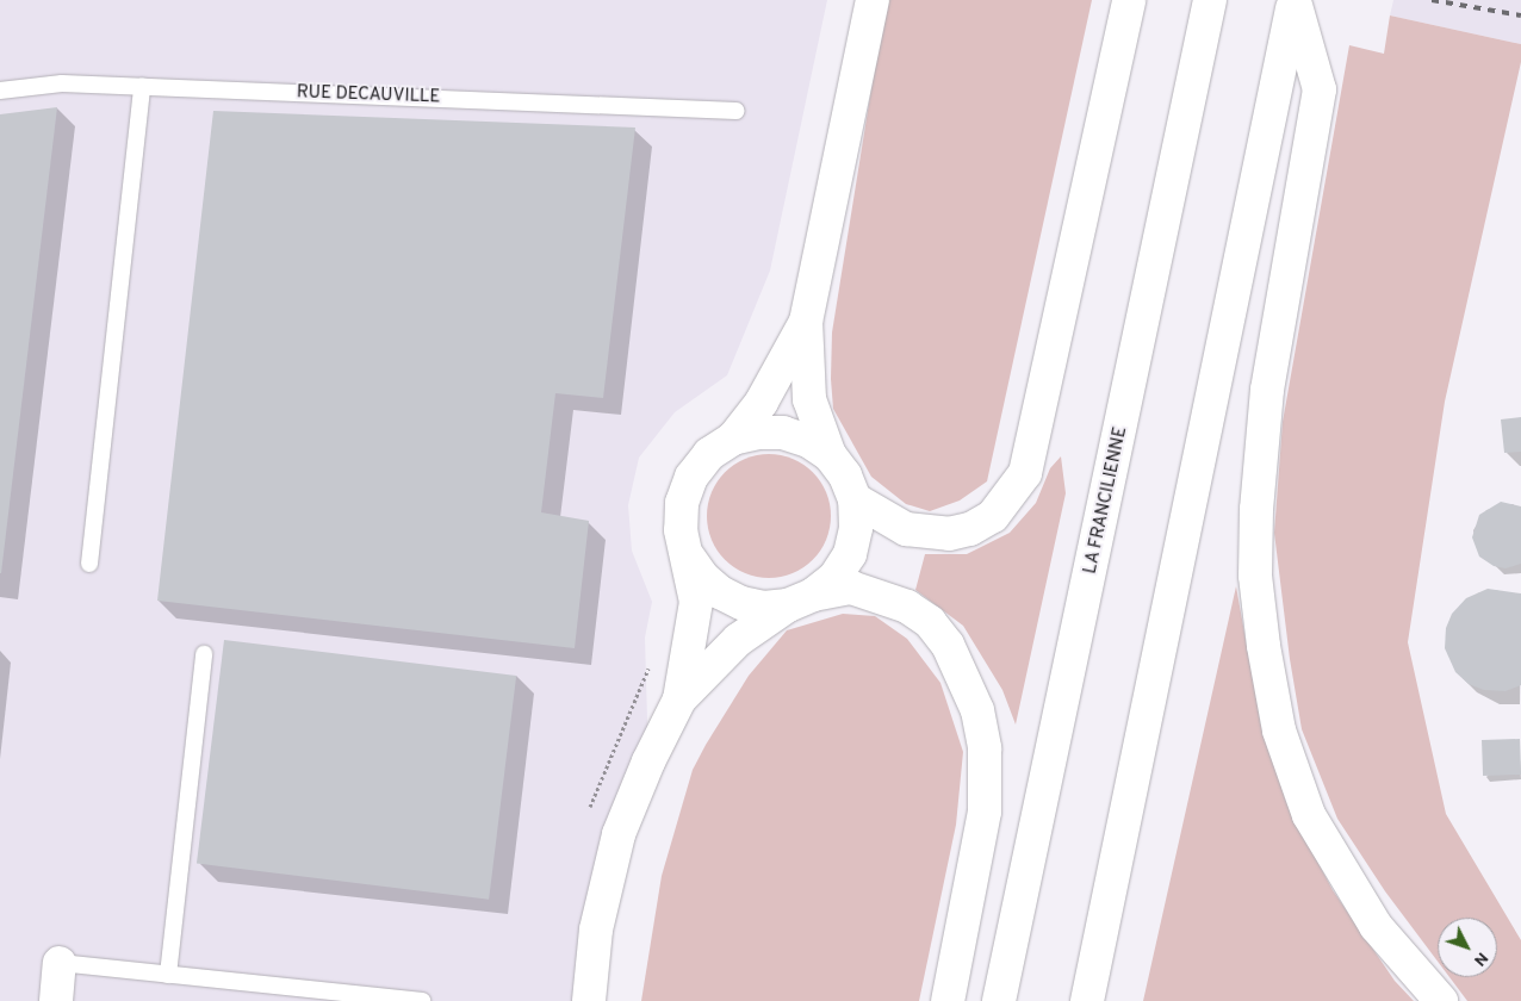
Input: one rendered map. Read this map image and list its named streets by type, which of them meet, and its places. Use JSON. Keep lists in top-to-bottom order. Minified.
{"streets":{"main road":["LA FRANCILIENNE"],"lane":["RUE DECAUVILLE"]},"north":"bottom right"}
